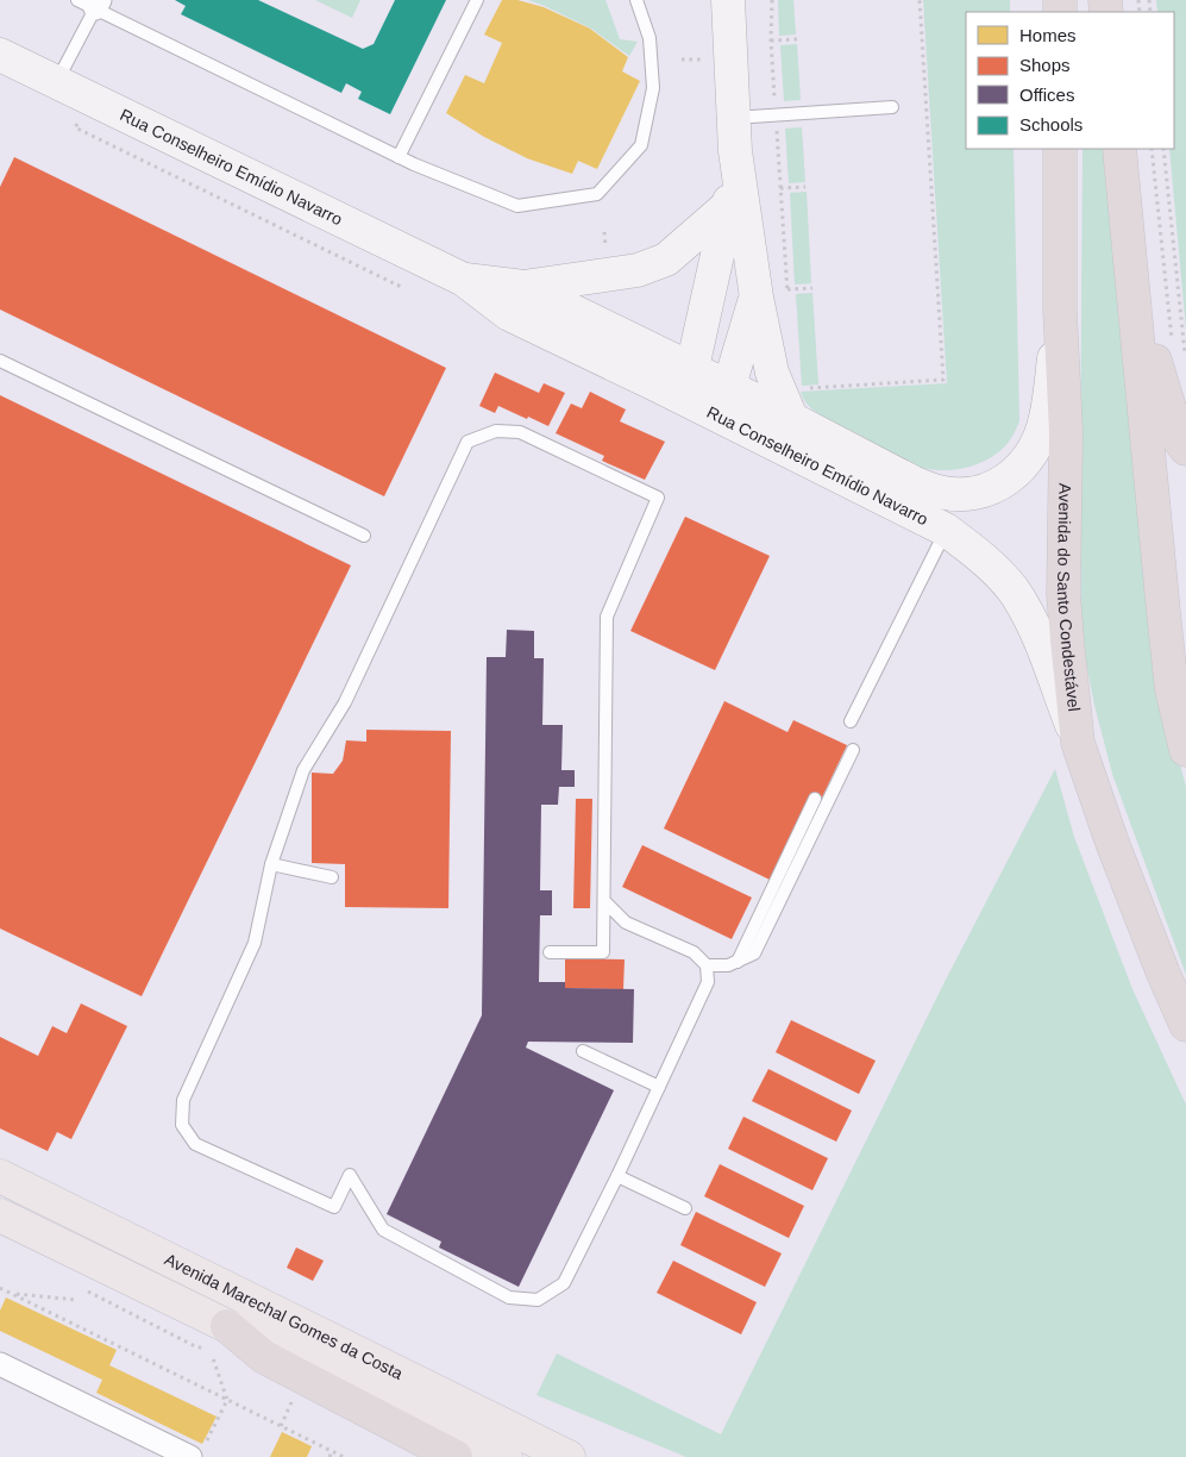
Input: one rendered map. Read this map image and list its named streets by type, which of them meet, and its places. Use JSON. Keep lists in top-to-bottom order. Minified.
{"streets":{"highway":["Avenida do Santo Condestável"],"main road":["Avenida Marechal Gomes da Costa"],"street":["Rua Conselheiro Emídio Navarro"]},"crossings":[["Rua Conselheiro Emídio Navarro","Avenida do Santo Condestável"]],"legend":["Homes","Shops","Offices","Schools"]}
